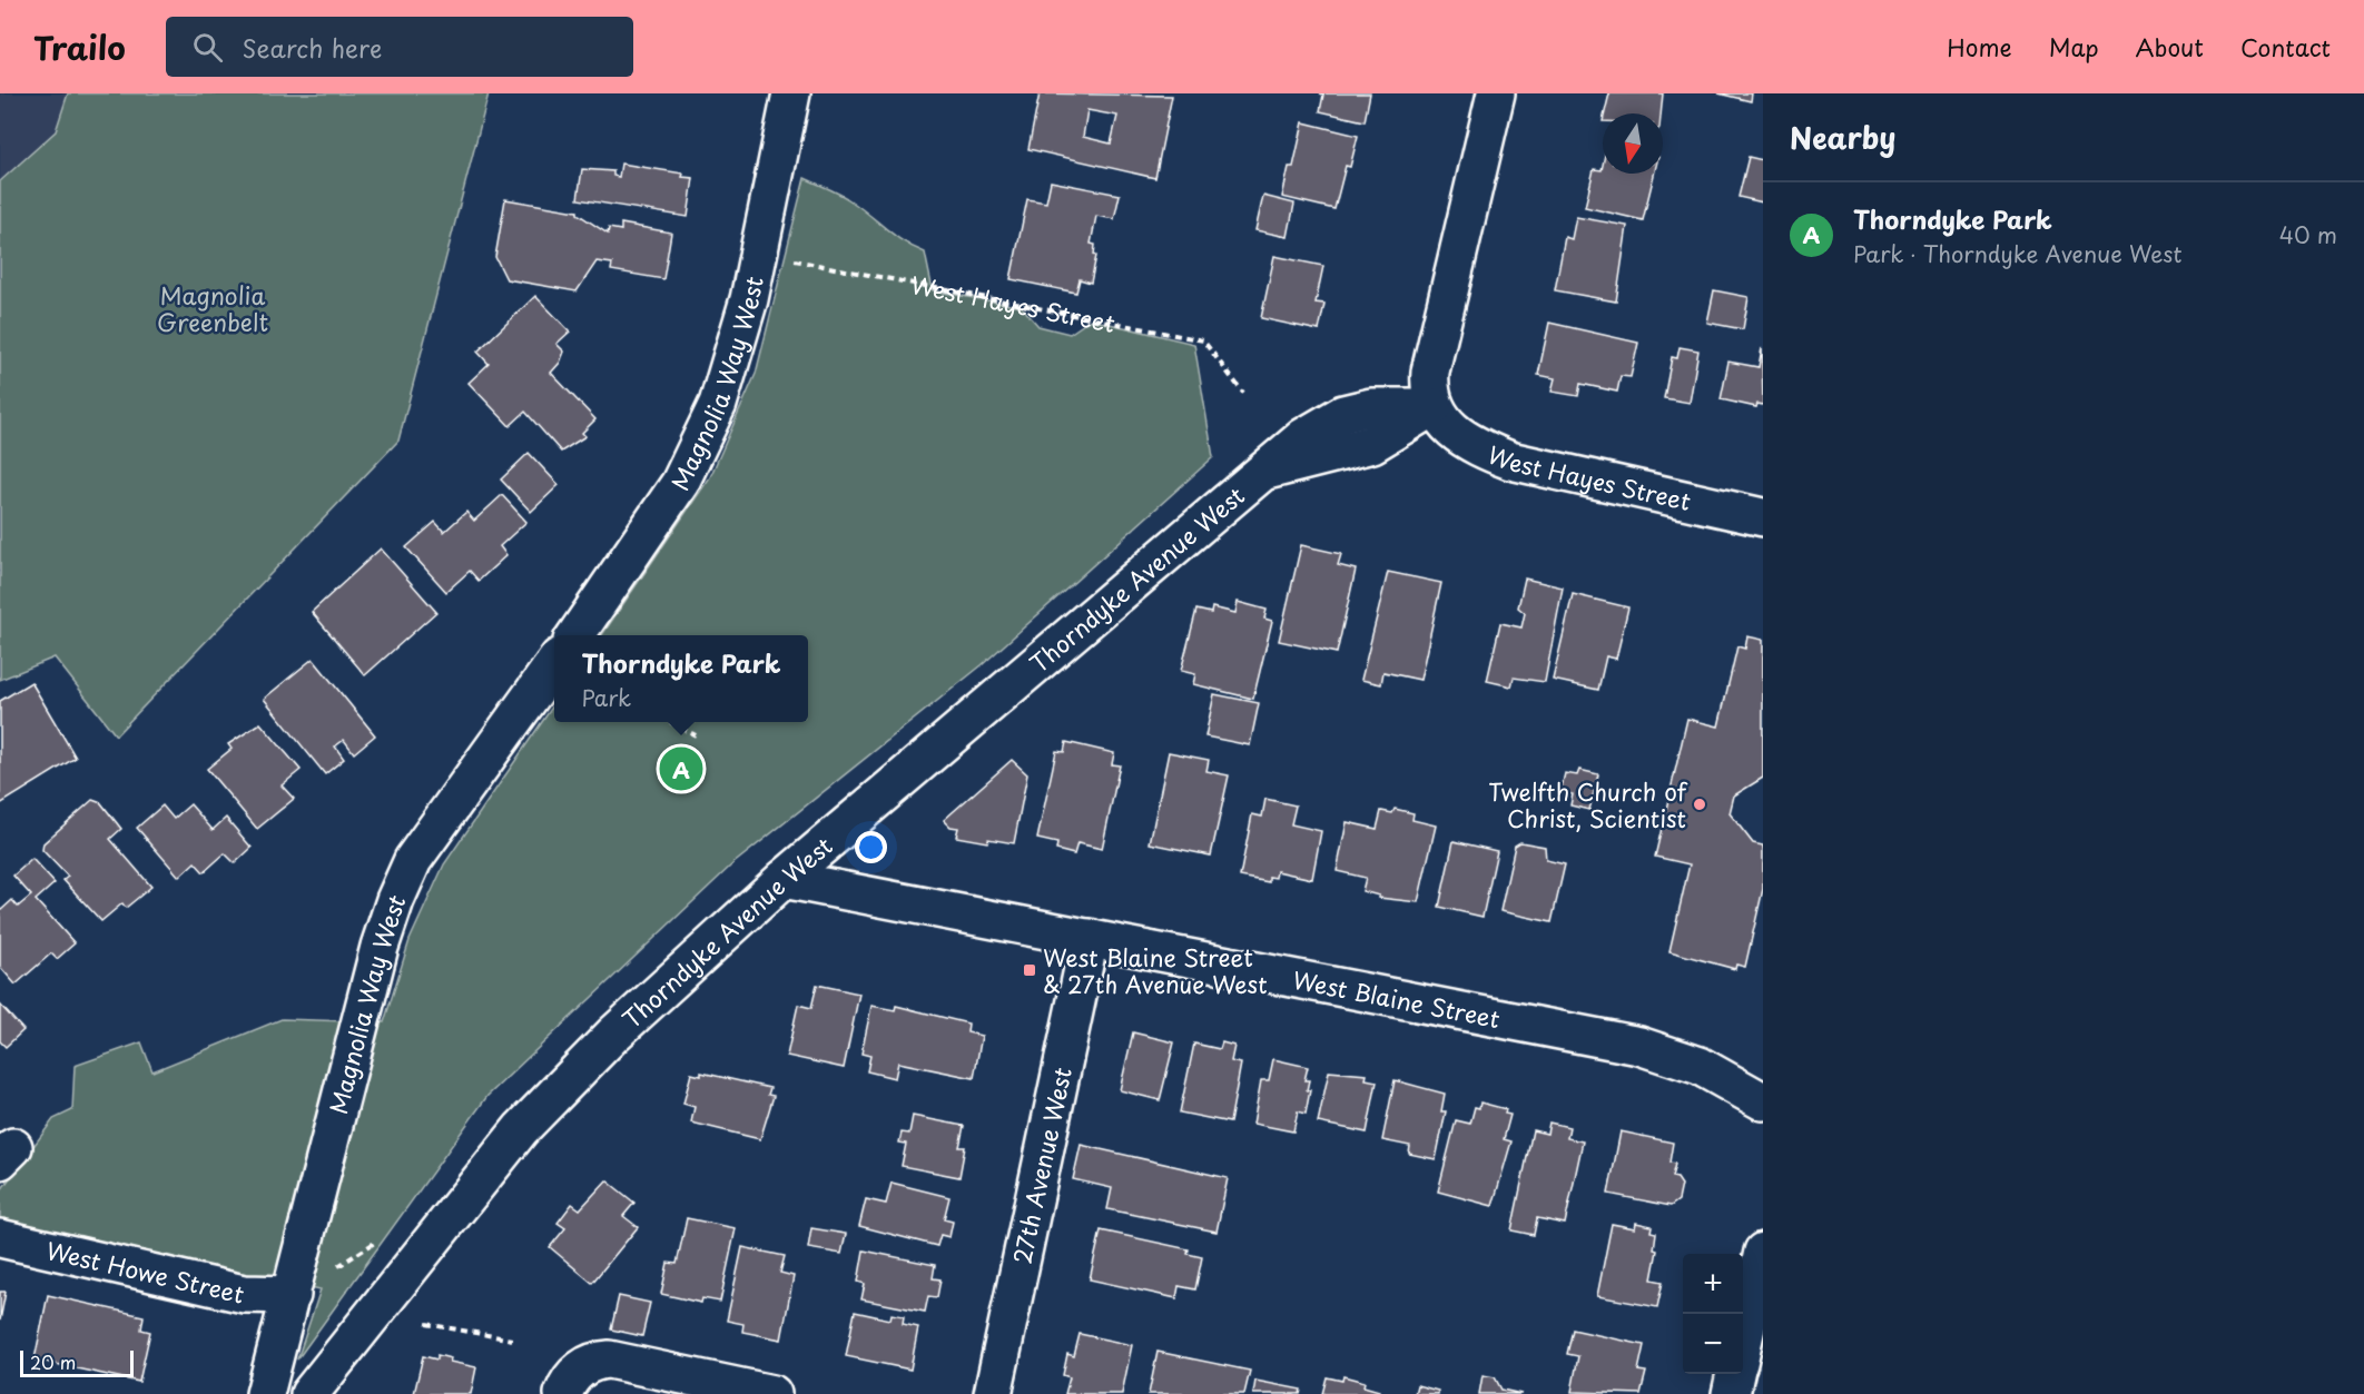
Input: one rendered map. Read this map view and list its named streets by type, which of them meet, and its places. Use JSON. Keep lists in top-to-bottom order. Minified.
{"streets":{"street":["West Hayes Street","Magnolia Way West","Thorndyke Avenue West","West Blaine Street","27th Avenue West","West Howe Street"]},"crossings":[["West Hayes Street","Magnolia Way West"],["West Hayes Street","Thorndyke Avenue West"],["Magnolia Way West","West Howe Street"],["Thorndyke Avenue West","West Blaine Street"],["West Blaine Street","27th Avenue West"]],"parks":["Magnolia Greenbelt"],"places":{"other":["Twelfth Church of Christ, Scientist"],"transit":["West Blaine Street & 27th Avenue West"]},"scale_bar":"20 m","north":"bottom","page":{"header":"Trailo","search":"Search here","nav":["Home","Map","About","Contact"],"heading":"Nearby","list":[{"mark":"A","name":"Thorndyke Park","note":"Park · Thorndyke Avenue West","value":"40 m"}],"popup":["Thorndyke Park","Park"],"pins":"A","map_buttons":["+","−"],"scale":"20 m"}}
